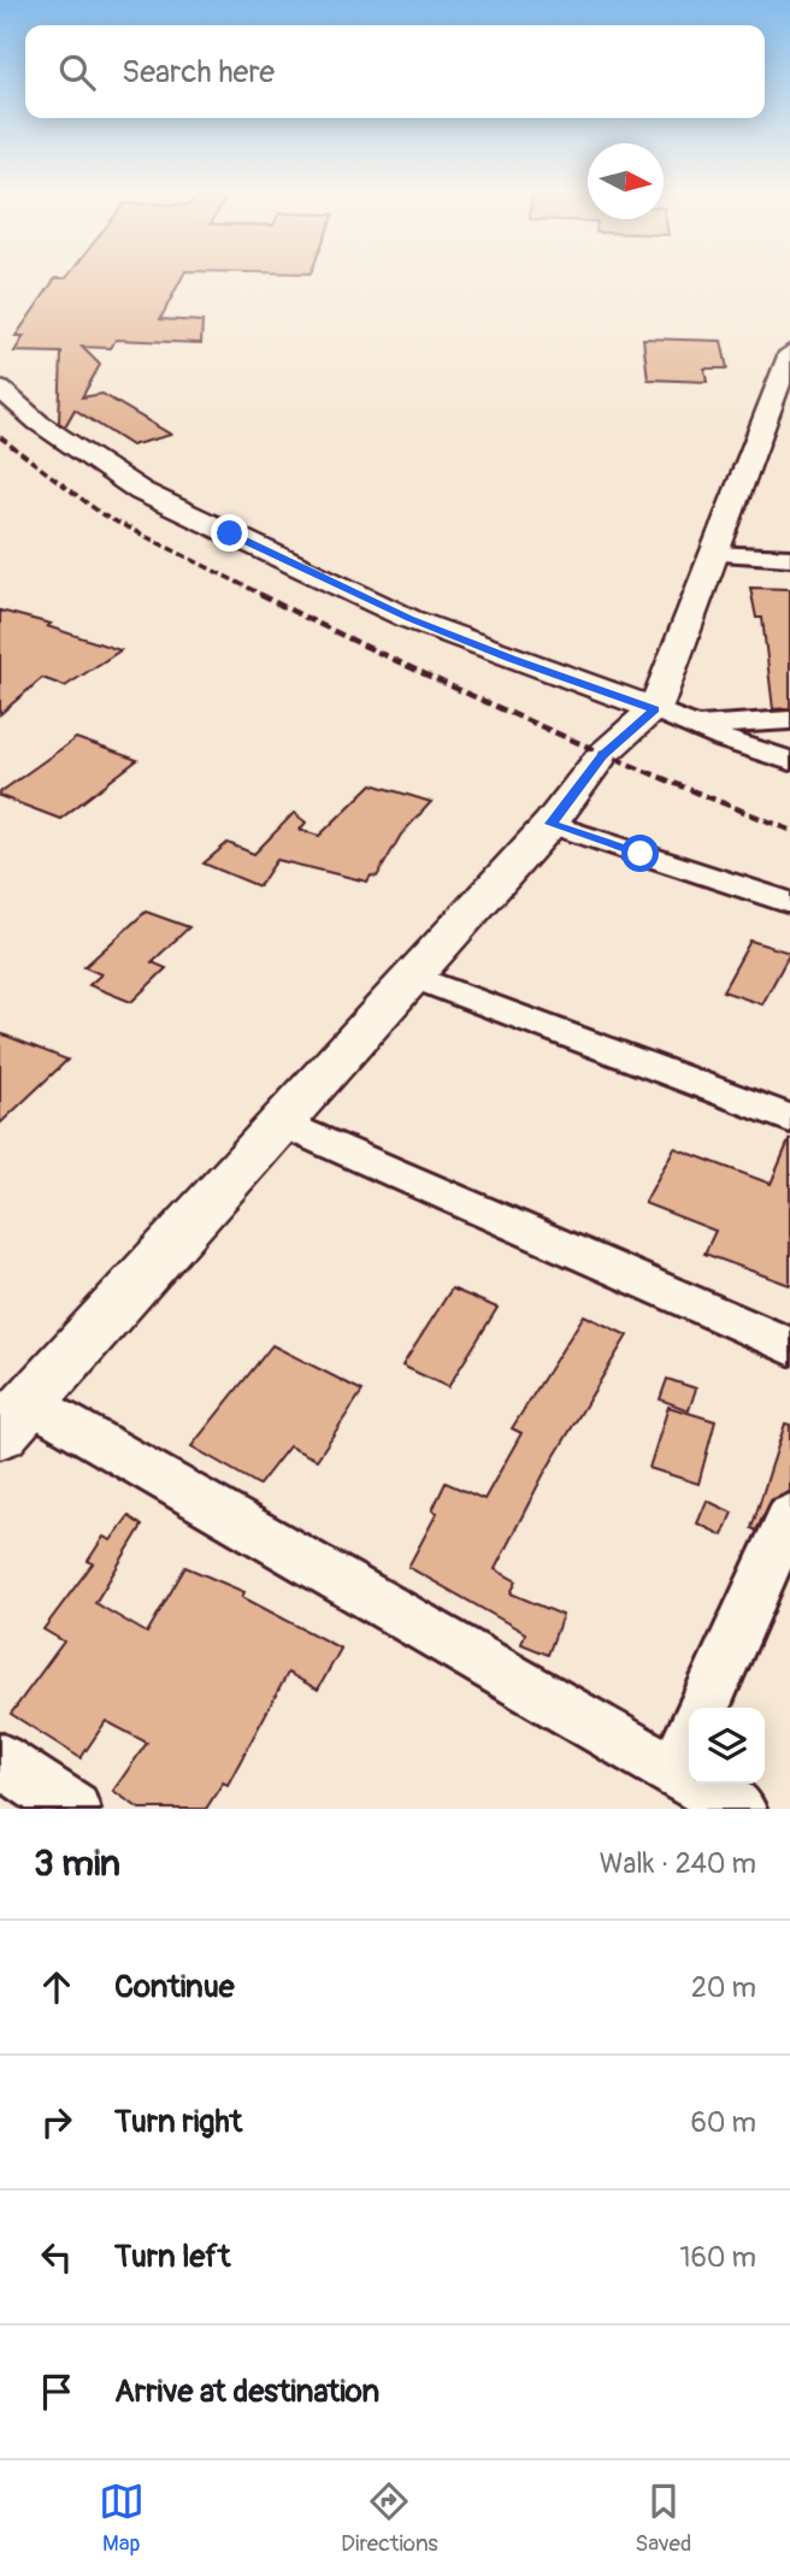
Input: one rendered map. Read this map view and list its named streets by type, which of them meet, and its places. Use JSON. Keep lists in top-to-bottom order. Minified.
{"north":"right","page":{"search":"Search here","heading":["3 min","Walk · 240 m"],"list":[["Continue","20 m"],["Turn right","60 m"],["Turn left","160 m"],"Arrive at destination"],"nav":["Map","Directions","Saved"]}}
